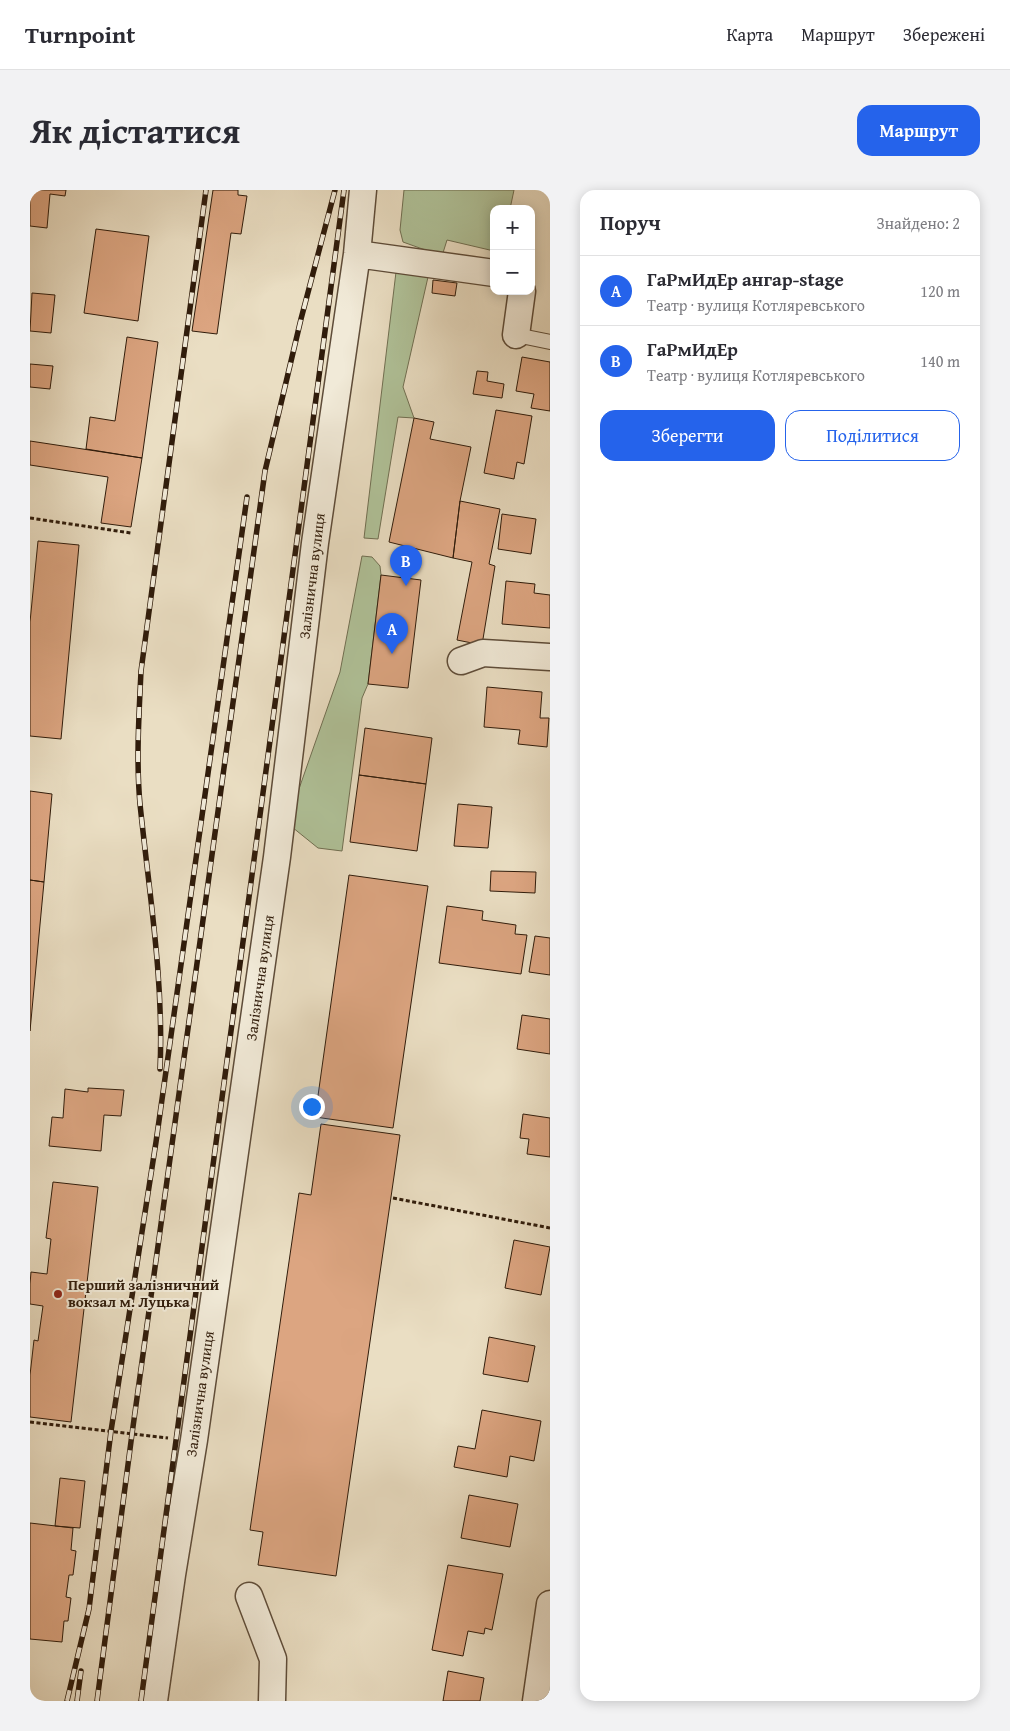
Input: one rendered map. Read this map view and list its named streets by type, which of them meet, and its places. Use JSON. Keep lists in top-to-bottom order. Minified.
{"streets":{"street":["Залізнична вулиця"]},"places":["Перший залізничний вокзал м. Луцька"],"page":{"header":"Turnpoint","nav":["Карта","Маршрут","Збережені"],"title":"Як дістатися","buttons":["Маршрут",["Зберегти","Поділитися"]],"heading":["Поруч","Знайдено: 2"],"map_buttons":["+","−"],"list":[{"mark":"A","name":"ГаРмИдЕр ангар-stage","note":"Театр · вулиця Котляревського","value":"120 m"},{"mark":"B","name":"ГаРмИдЕр","note":"Театр · вулиця Котляревського","value":"140 m"}],"pins":["B","A"]}}
